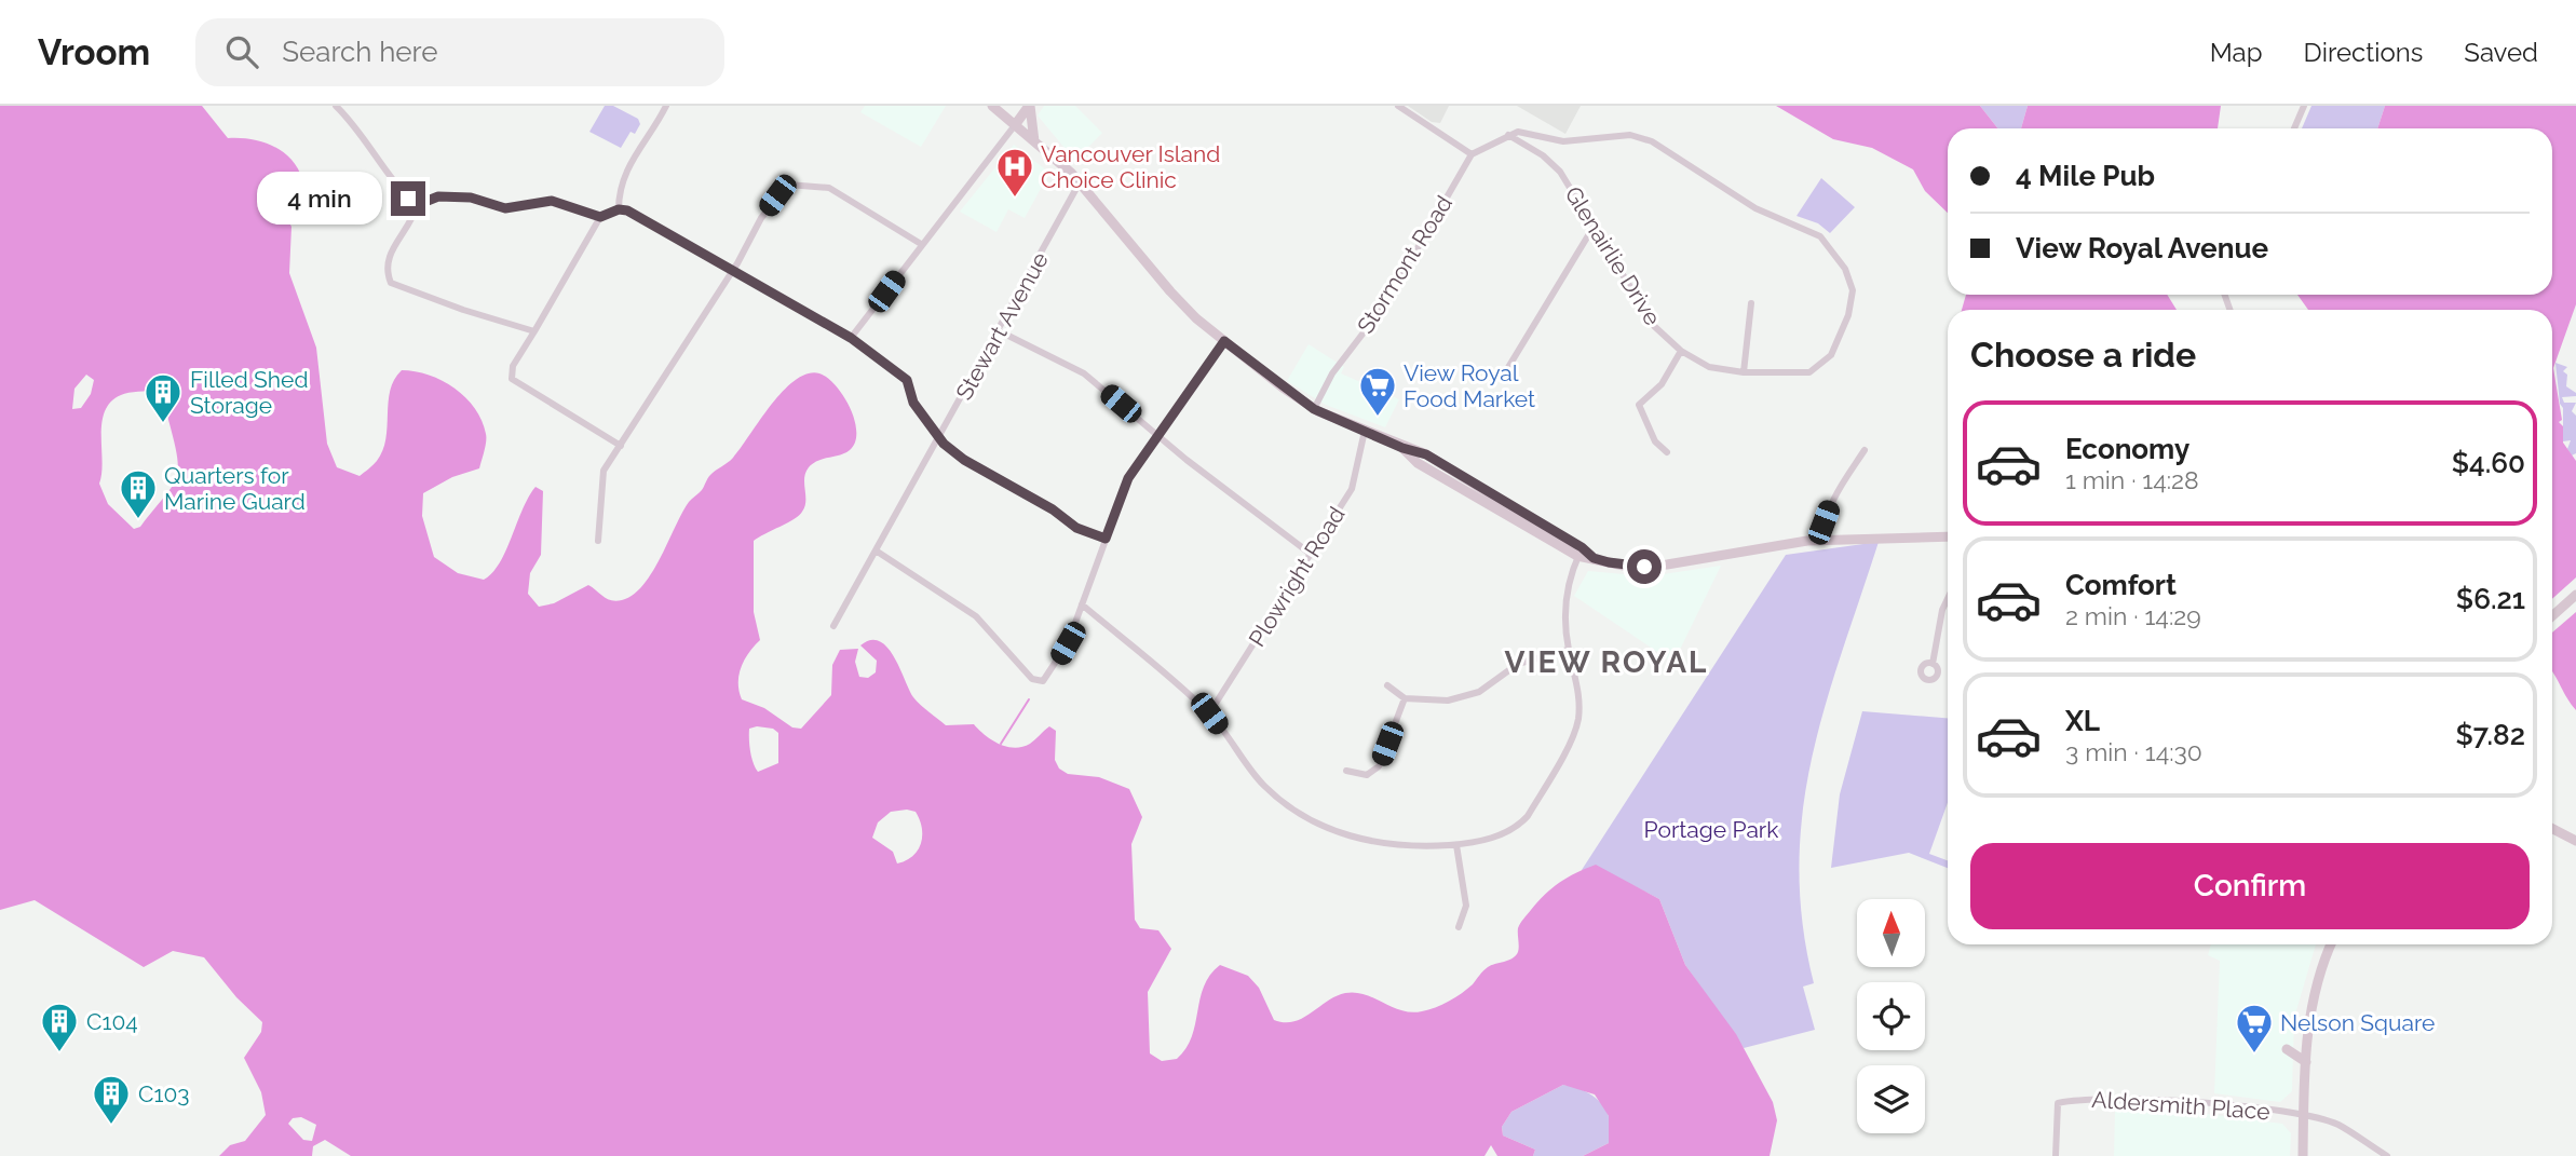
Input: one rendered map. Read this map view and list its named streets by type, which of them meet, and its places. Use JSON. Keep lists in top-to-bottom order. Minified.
{"streets":{"street":["Glenairlie Drive","Stormont Road","Stewart Avenue","Plowright Road","Aldersmith Place"]},"districts":["VIEW ROYAL"],"parks":["Portage Park"],"places":{"hospital":["Vancouver Island Choice Clinic"],"supermarket":["View Royal Food Market","Nelson Square"],"building":["Filled Shed Storage","Quarters for Marine Guard","C104","C103"]},"north":"top","page":{"header":"Vroom","search":"Search here","nav":["Map","Directions","Saved"],"banner":["4 Mile Pub","View Royal Avenue"],"bubble":"4 min","heading":"Choose a ride","list":[{"name":"Economy","note":"1 min · 14:28","value":"$4.60"},{"name":"Comfort","note":"2 min · 14:29","value":"$6.21"},{"name":"XL","note":"3 min · 14:30","value":"$7.82"}],"buttons":"Confirm"}}
